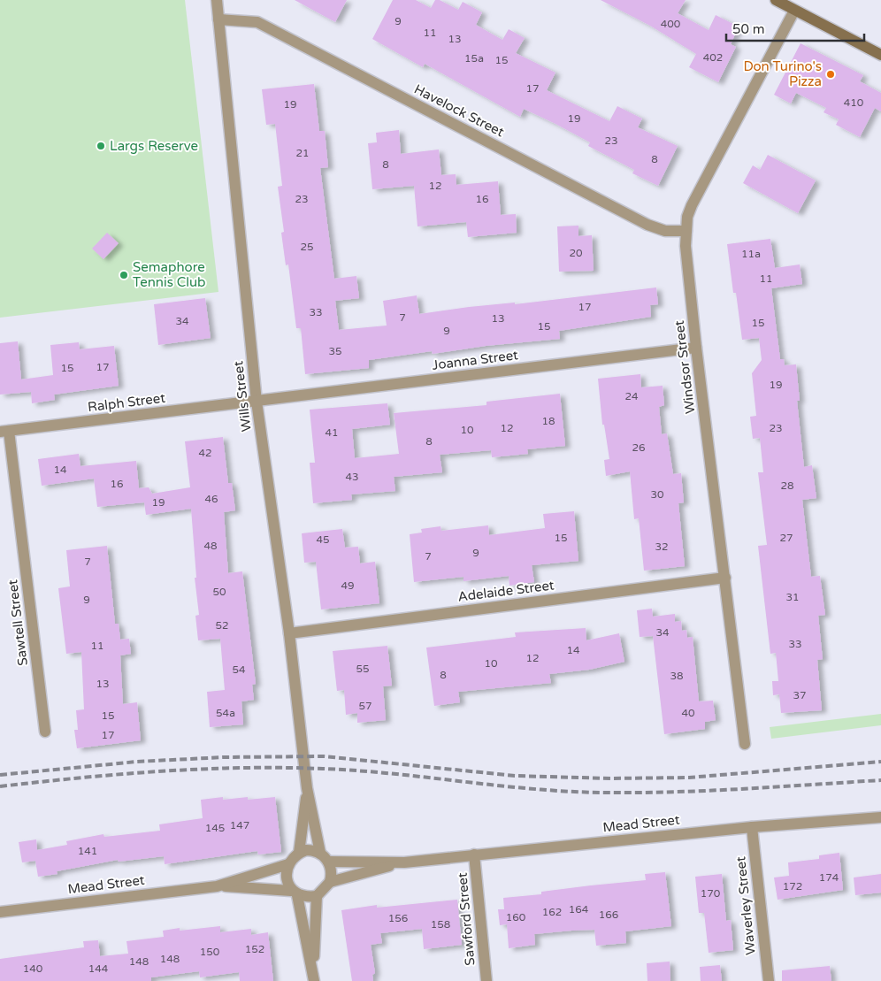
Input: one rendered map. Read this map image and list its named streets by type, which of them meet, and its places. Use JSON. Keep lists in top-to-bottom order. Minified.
{"streets":{"street":["Havelock Street","Joanna Street","Windsor Street","Wills Street","Ralph Street","Adelaide Street","Sawtell Street","Mead Street","Waverley Street","Sawford Street"]},"crossings":[["Havelock Street","Windsor Street"],["Havelock Street","Wills Street"],["Joanna Street","Windsor Street"],["Joanna Street","Wills Street"],["Joanna Street","Ralph Street"],["Windsor Street","Adelaide Street"],["Wills Street","Ralph Street"],["Wills Street","Adelaide Street"],["Wills Street","Mead Street"],["Ralph Street","Sawtell Street"],["Mead Street","Waverley Street"],["Mead Street","Sawford Street"]],"places":["Don Turino's Pizza","Largs Reserve","Semaphore Tennis Club"],"house_numbers":["9","400","11","13","402","15a","15","17","410","19","19","23","21","8","8","12","23","16","25","20","11a","11","17","33","7","13","34","15","15","9","35","17","15","19","24","18","12","23","10","41","8","26","42","14","43","16","28","30","46","19","15","27","45","48","32","9","7","7","49","50","31","9","52","34","33","11","14","12","10","55","54","8","38","13","37","57","54a","40","15","17","147","145","141","174","172","170","164","162","166","160","156","158","152","150","148","148","140","144"],"scale_bar":"50 m"}
